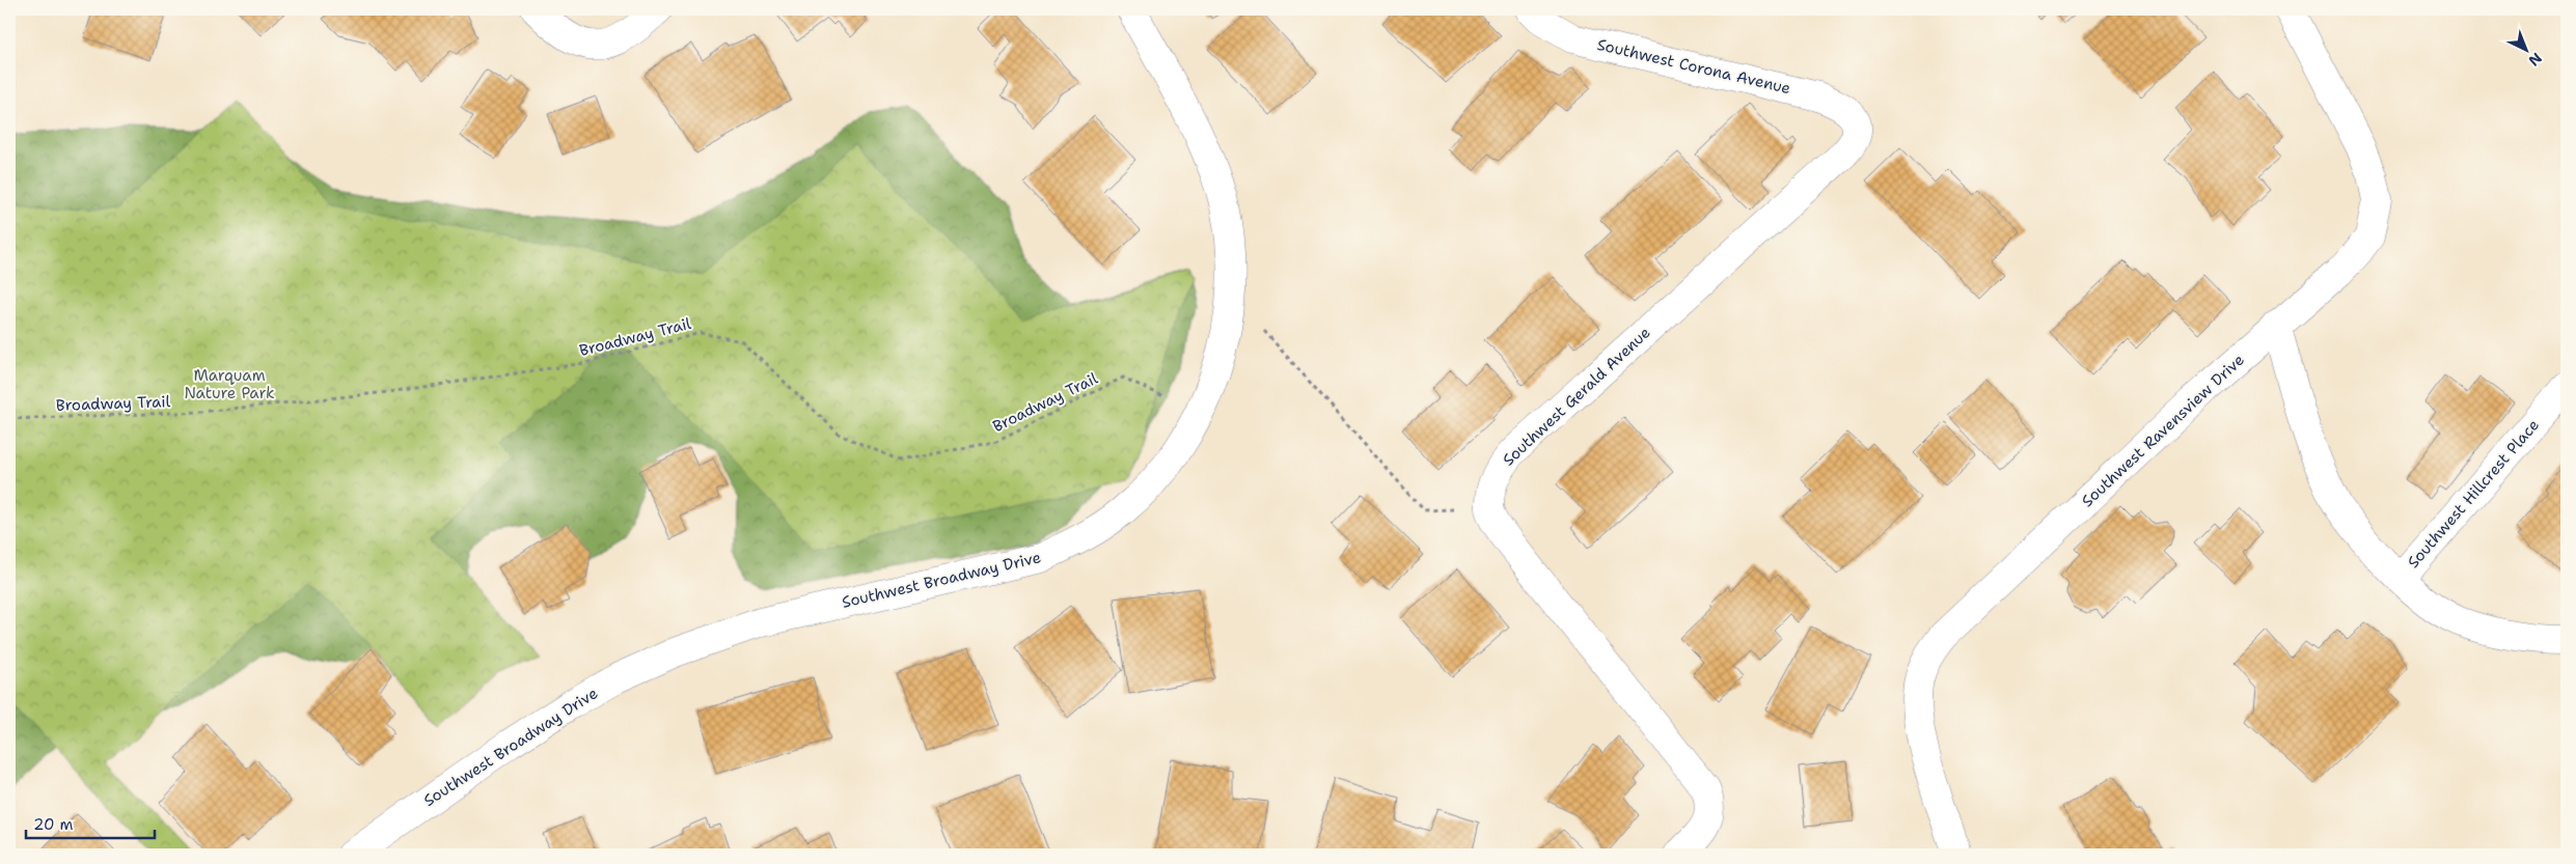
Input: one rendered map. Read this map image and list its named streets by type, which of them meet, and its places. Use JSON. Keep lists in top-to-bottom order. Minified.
{"streets":{"street":["Southwest Corona Avenue","Southwest Gerald Avenue","Southwest Ravensview Drive","Southwest Hillcrest Place","Southwest Broadway Drive"],"path":["Broadway Trail"]},"crossings":[["Southwest Corona Avenue","Southwest Gerald Avenue"],["Broadway Trail","Southwest Broadway Drive"]],"parks":["Marquam Nature Park"],"scale_bar":"20 m","north":"bottom right"}
